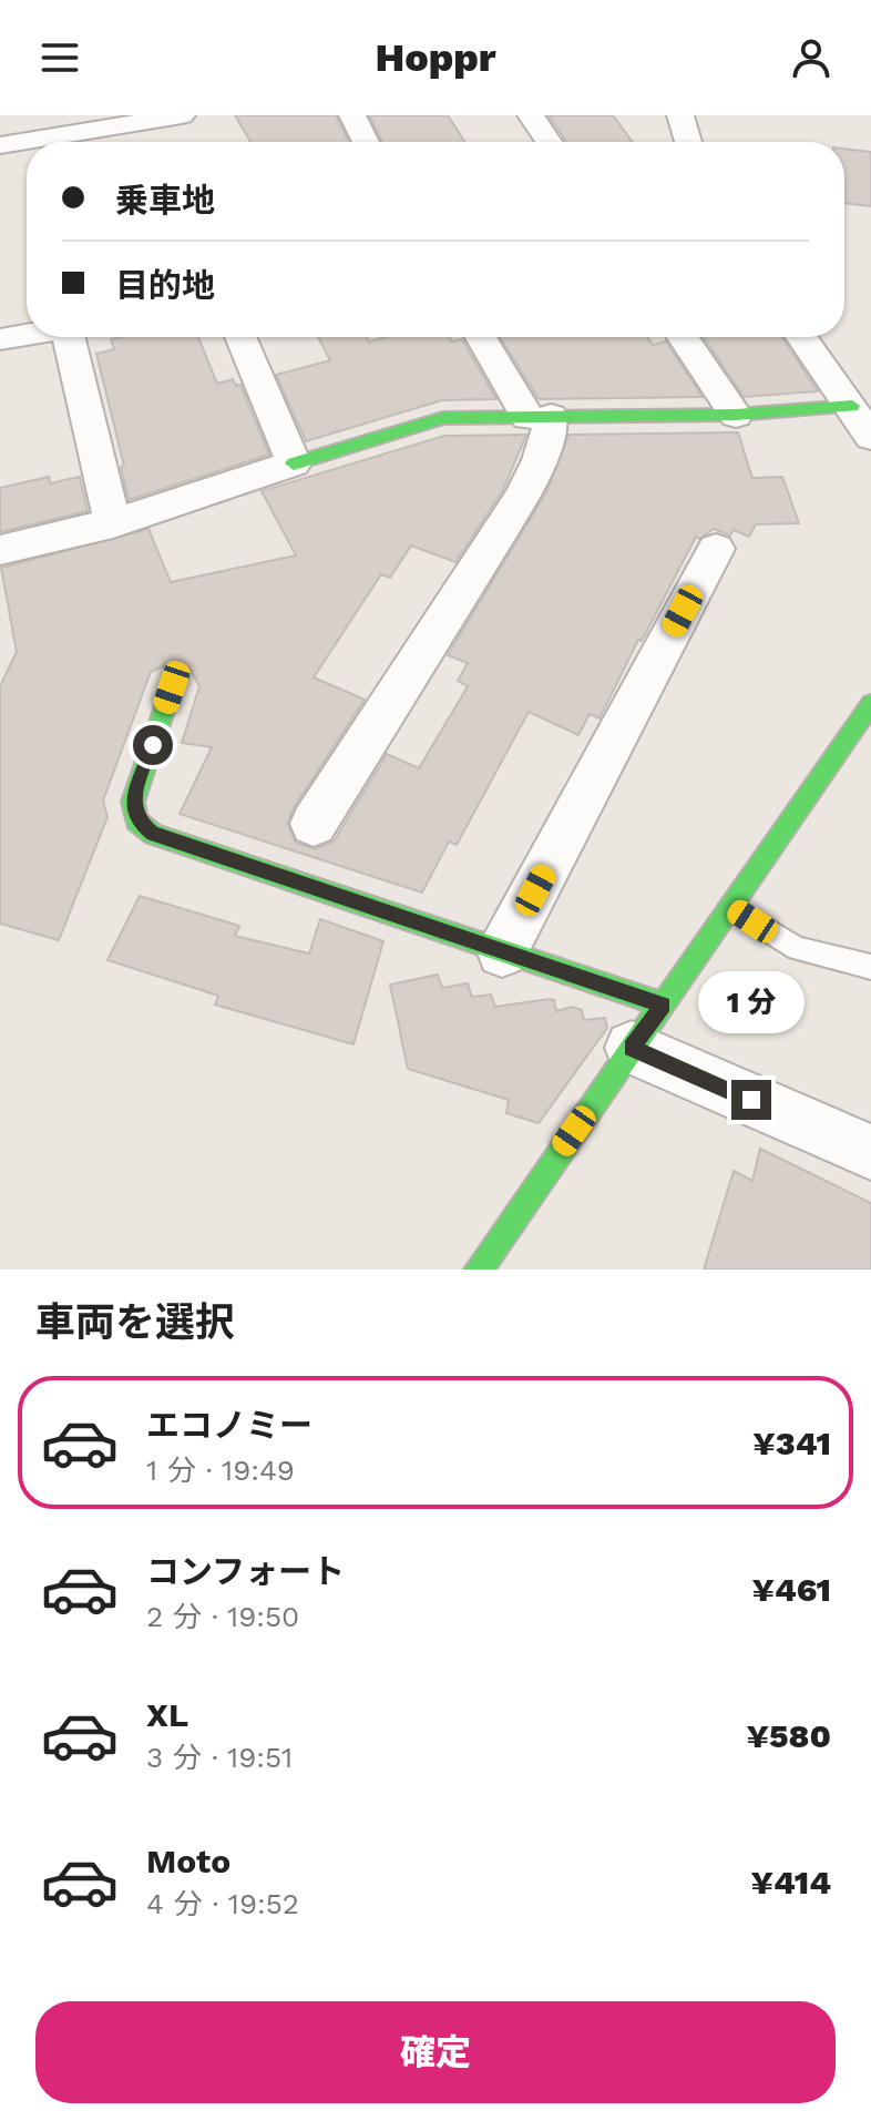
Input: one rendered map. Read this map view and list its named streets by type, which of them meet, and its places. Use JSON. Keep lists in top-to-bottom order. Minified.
{"page":{"header":"Hoppr","banner":["乗車地","目的地"],"bubble":"1 分","heading":"車両を選択","list":[{"name":"エコノミー","note":"1 分 · 19:49","value":"¥341"},{"name":"コンフォート","note":"2 分 · 19:50","value":"¥461"},{"name":"XL","note":"3 分 · 19:51","value":"¥580"},{"name":"Moto","note":"4 分 · 19:52","value":"¥414"}],"buttons":"確定"}}
